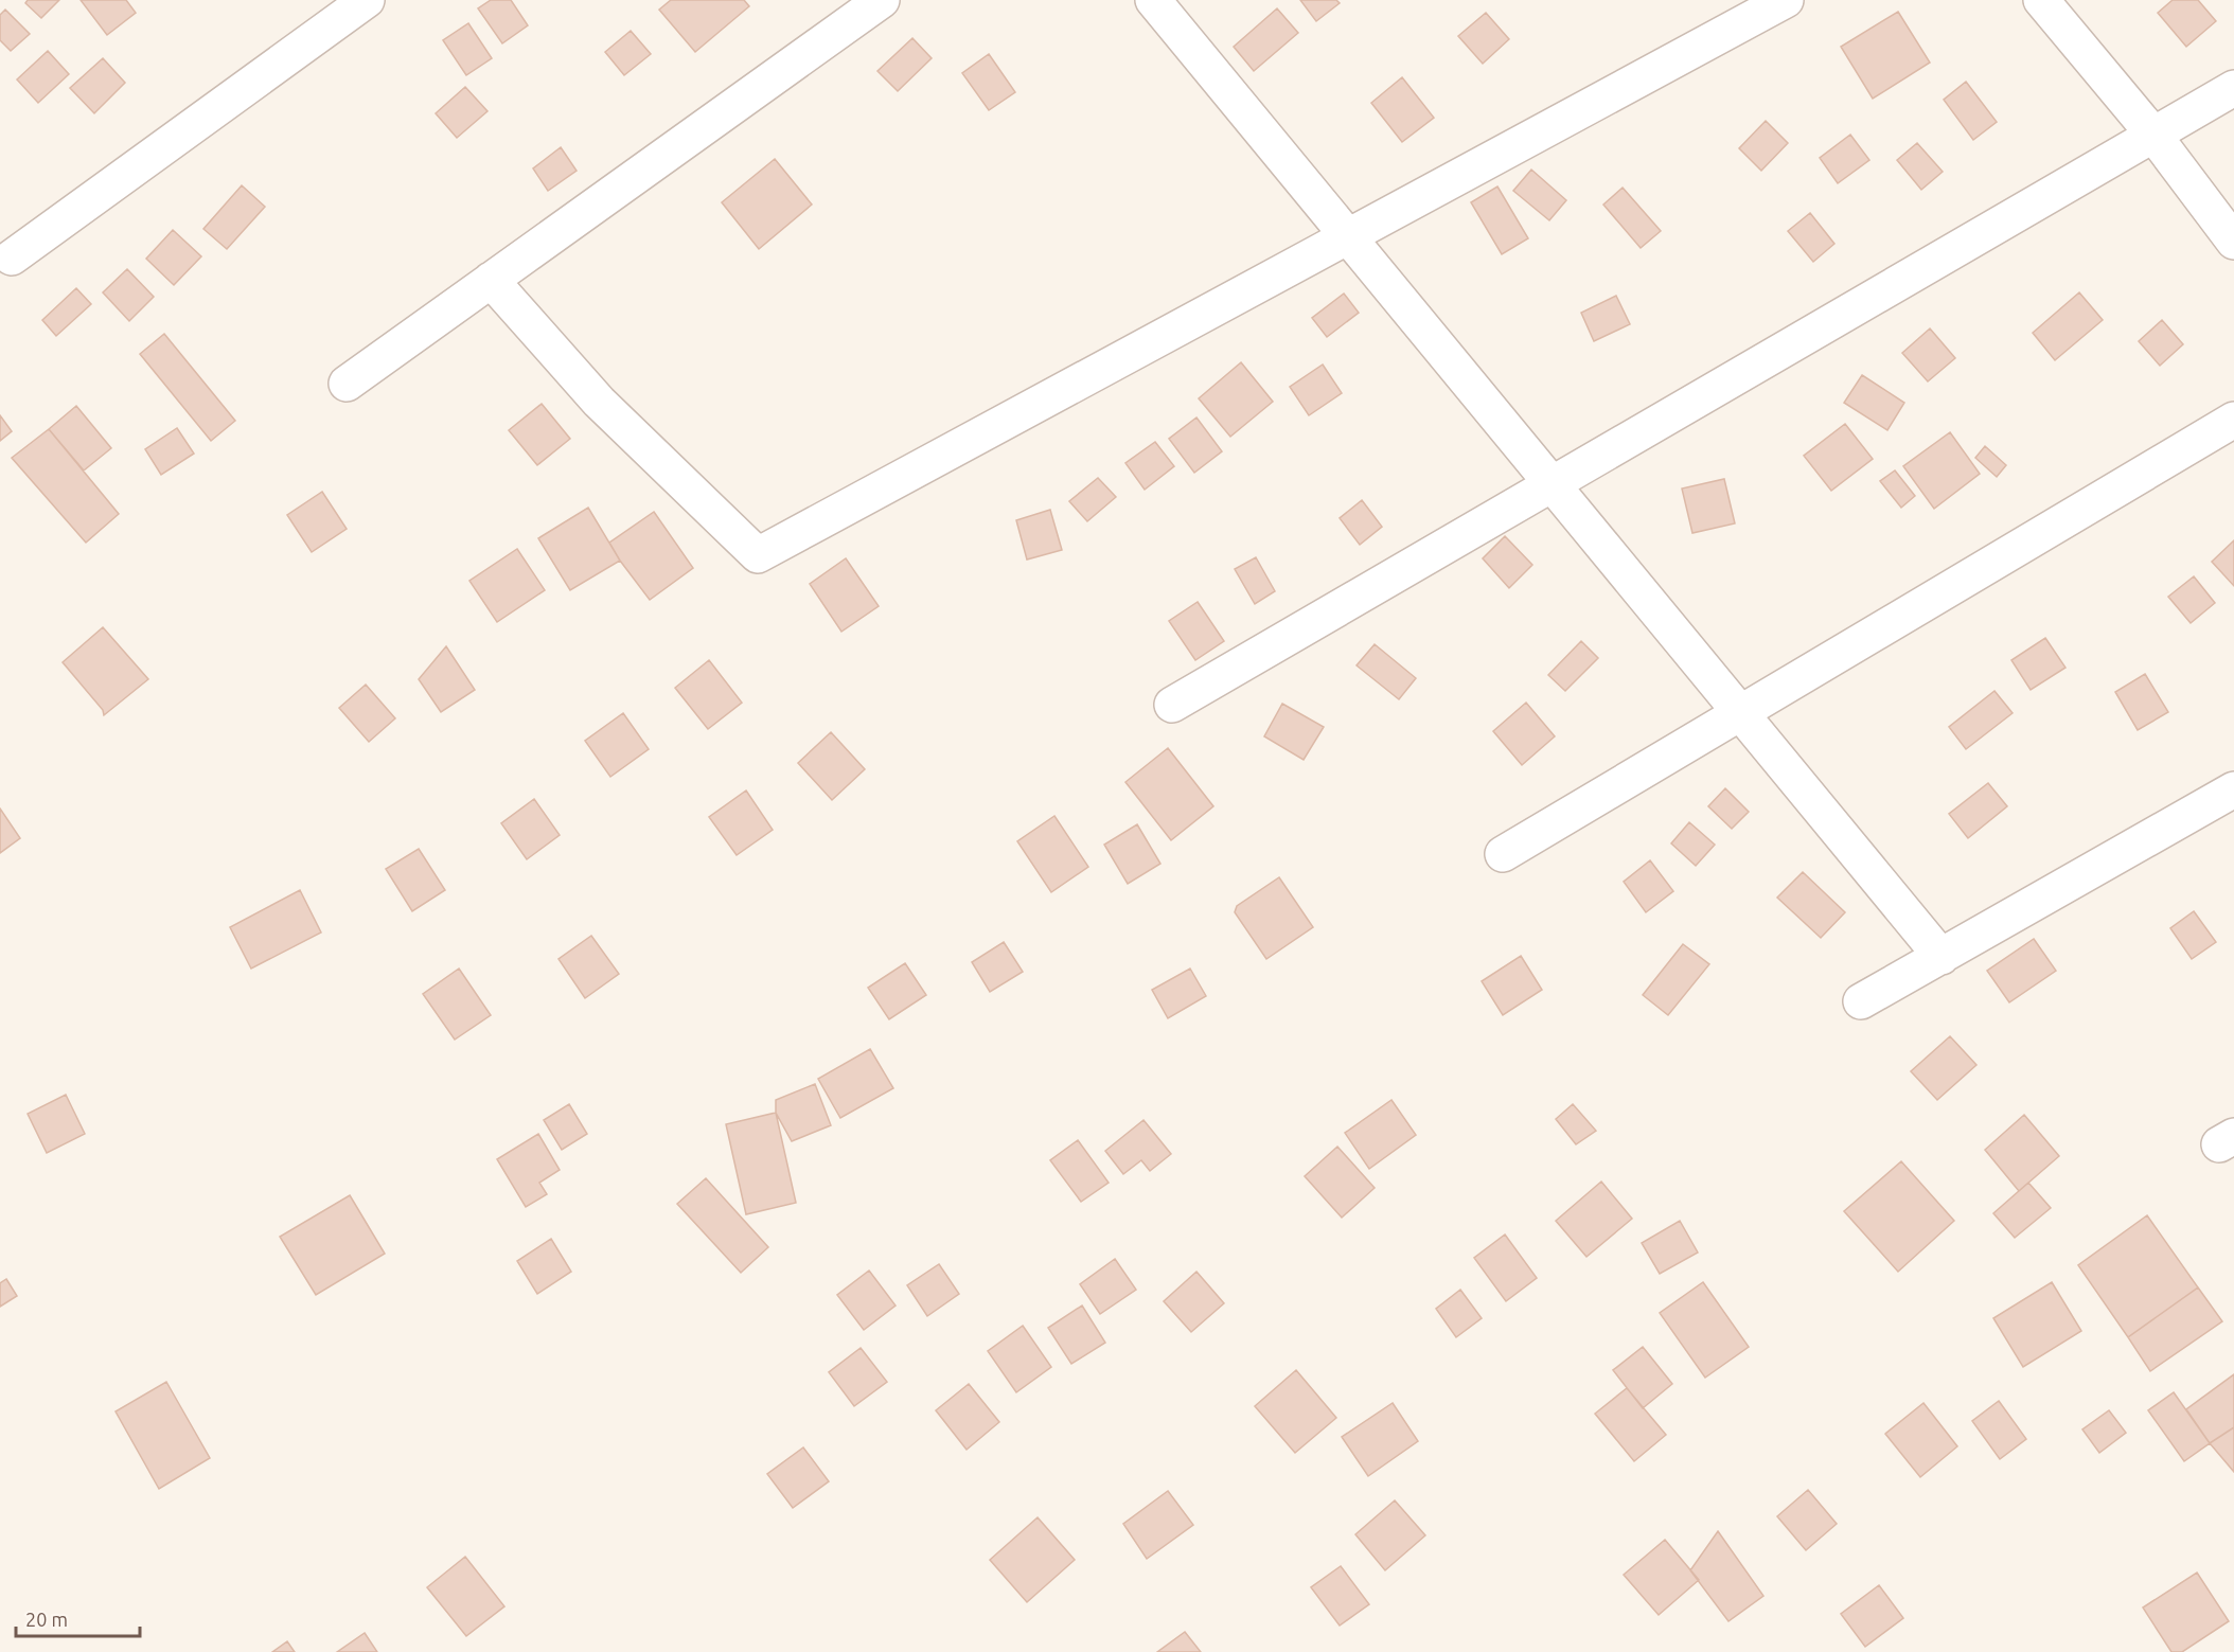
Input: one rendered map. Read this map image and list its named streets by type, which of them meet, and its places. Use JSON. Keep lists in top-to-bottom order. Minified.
{"scale_bar":"20 m"}
